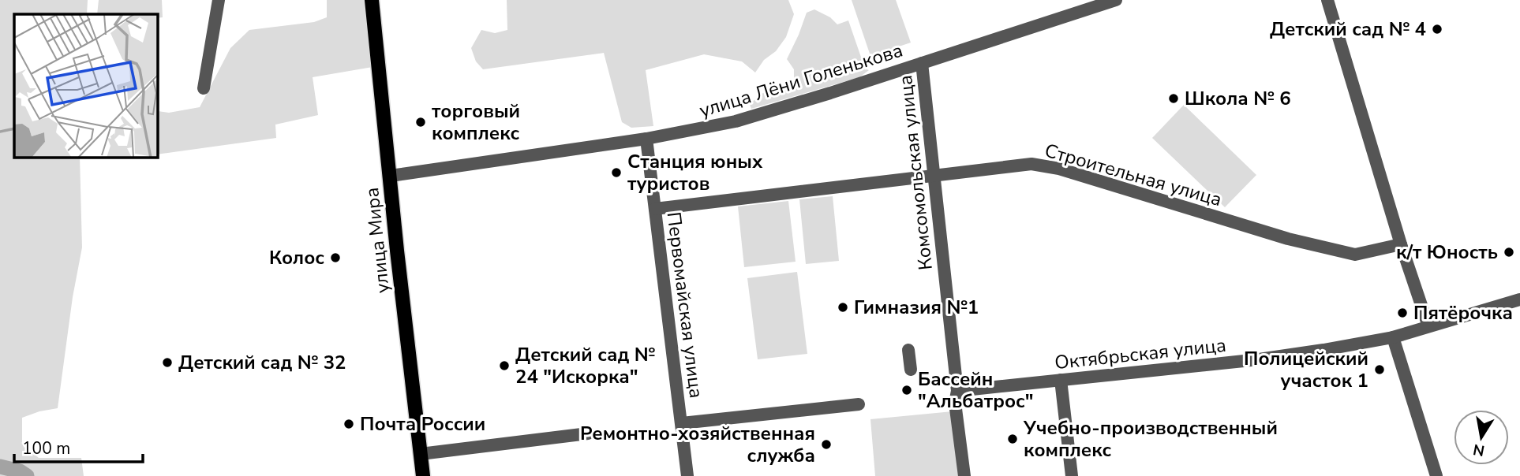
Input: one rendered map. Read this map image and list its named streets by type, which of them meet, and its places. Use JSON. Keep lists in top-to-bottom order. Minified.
{"streets":{"main road":["улица Мира"],"street":["улица Лёни Голенькова","Комсомольская улица","Строительная улица","Первомайская улица","Октябрьская улица"]},"crossings":[["улица Лёни Голенькова","Комсомольская улица"],["улица Лёни Голенькова","улица Мира"],["улица Лёни Голенькова","Первомайская улица"],["Комсомольская улица","Строительная улица"],["Комсомольская улица","Октябрьская улица"],["Строительная улица","Первомайская улица"]],"places":["Детский сад № 4","Школа № 6","торговый комплекс","Станция юных туристов","к/т Юность","Колос","Гимназия №1","Пятёрочка","Детский сад № 32","Детский сад № 24 \"Искорка\"","Полицейский участок 1","Бассейн \"Альбатрос\"","Почта России","Учебно-производственный комплекс","Ремонтно-хозяйственная служба"],"scale_bar":"100 m","north":"bottom"}
